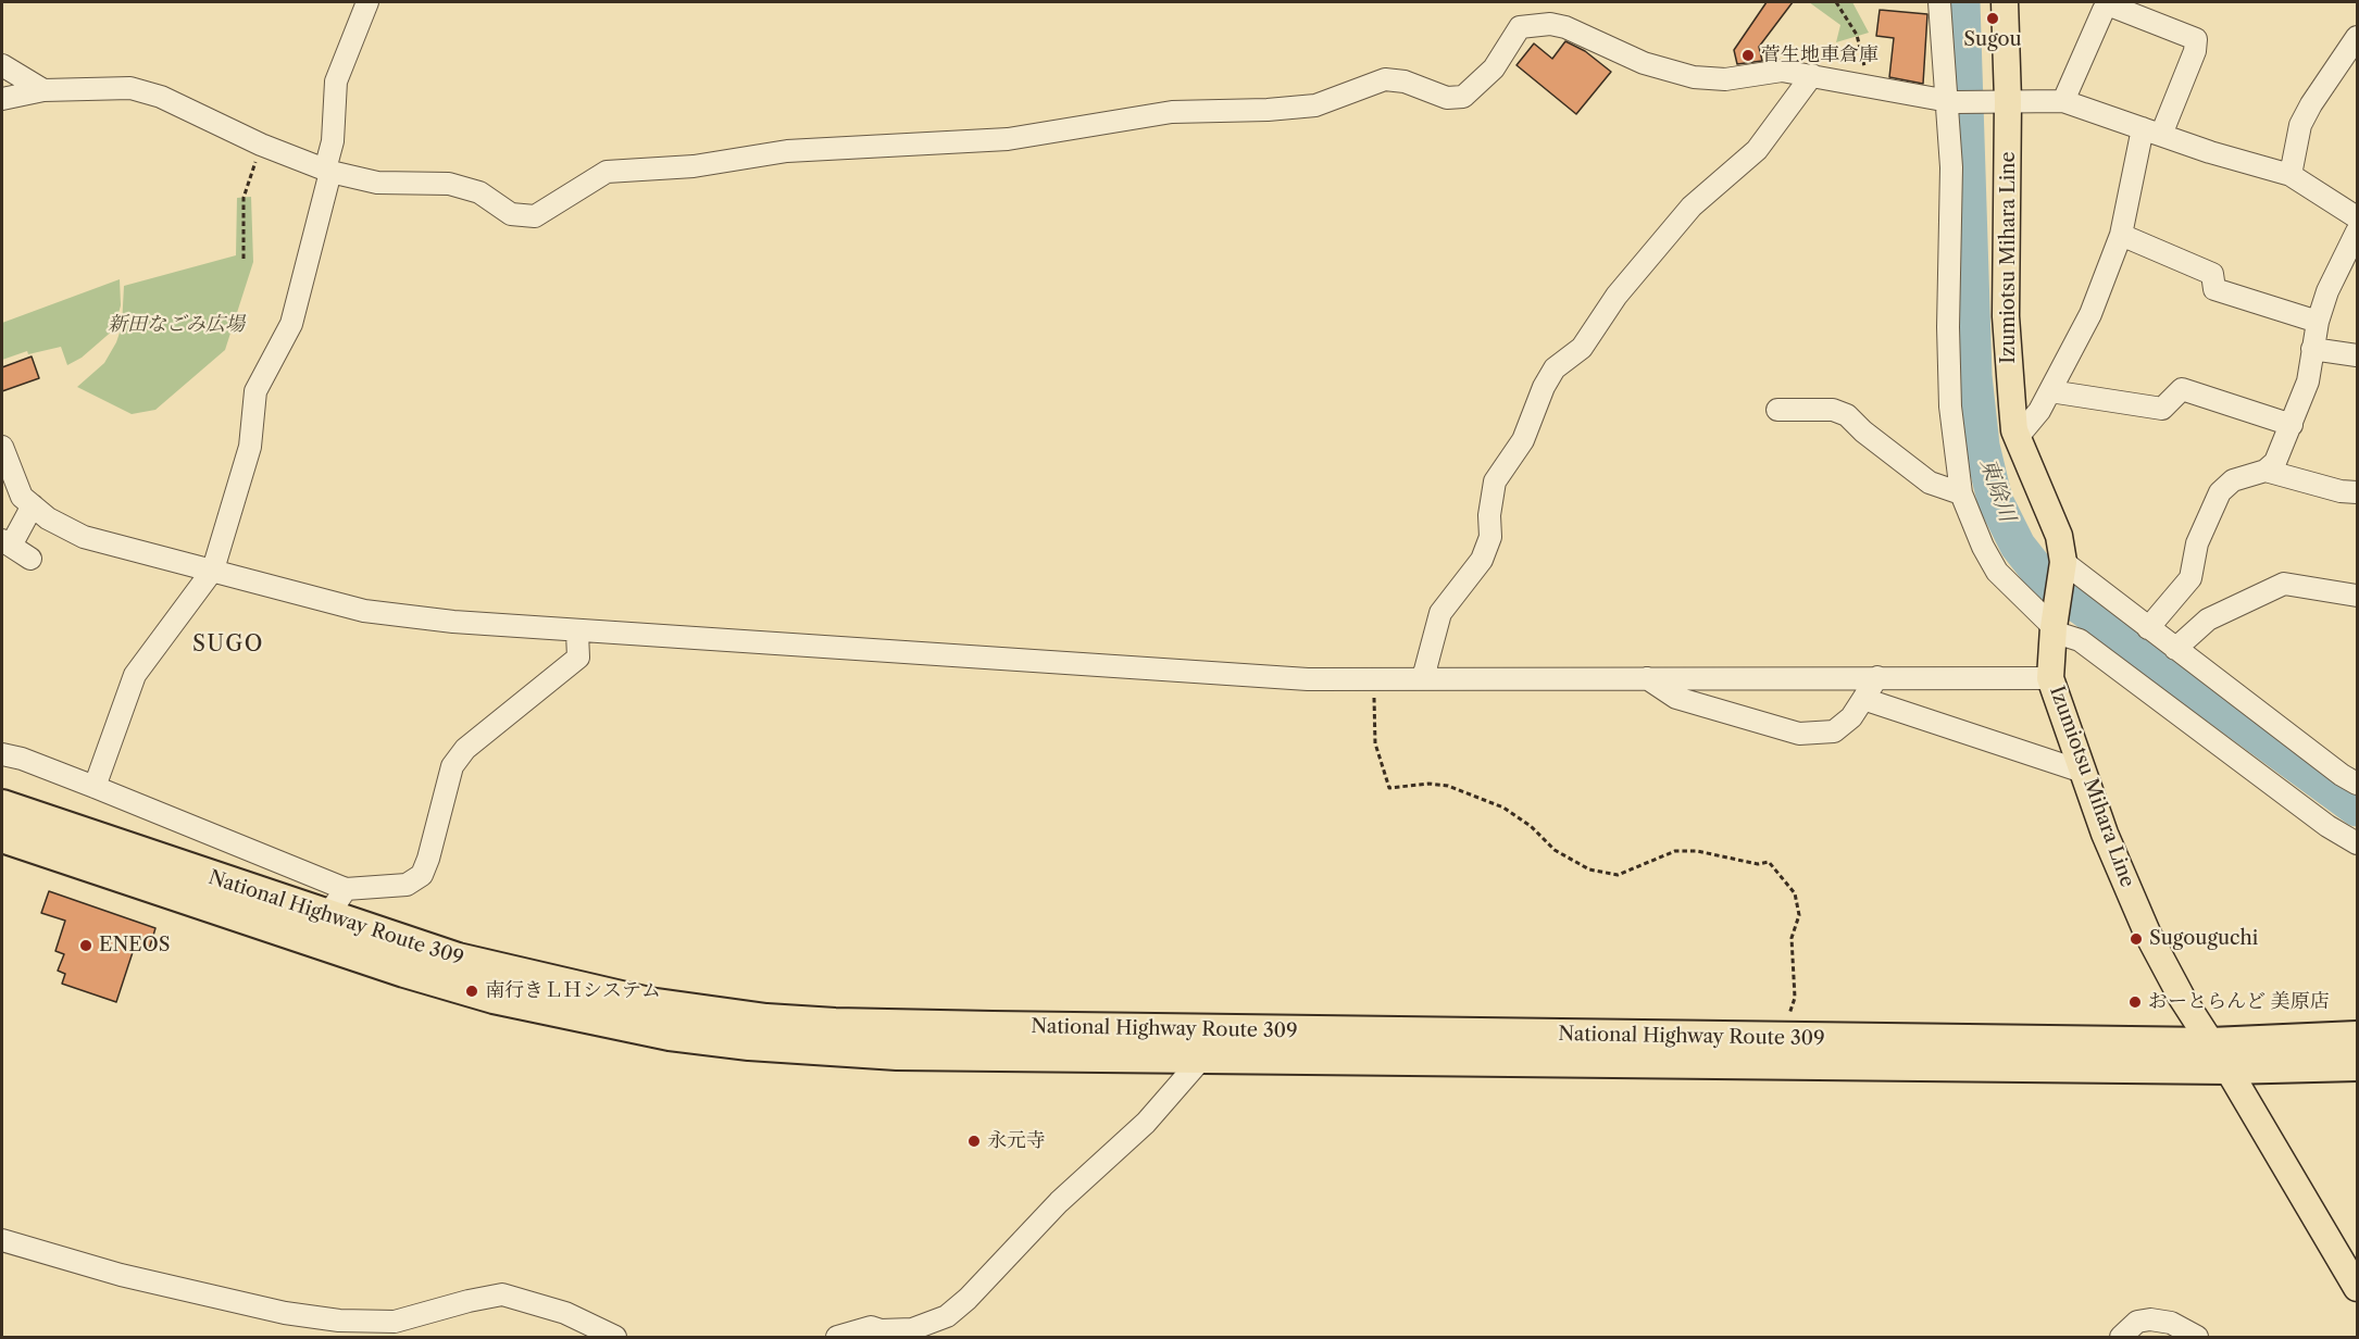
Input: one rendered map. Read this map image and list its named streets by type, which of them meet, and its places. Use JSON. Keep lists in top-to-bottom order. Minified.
{"streets":{"highway":["National Highway Route 309"],"main road":["Izumiotsu Mihara Line"]},"crossings":[["Izumiotsu Mihara Line","National Highway Route 309"]],"districts":["SUGO"],"water":["東除川"],"parks":["新田なごみ広場"],"places":["Sugou","菅生地車倉庫","Sugouguchi","ENEOS","南行きＬＨシステム","おーとらんど 美原店","永元寺"]}
